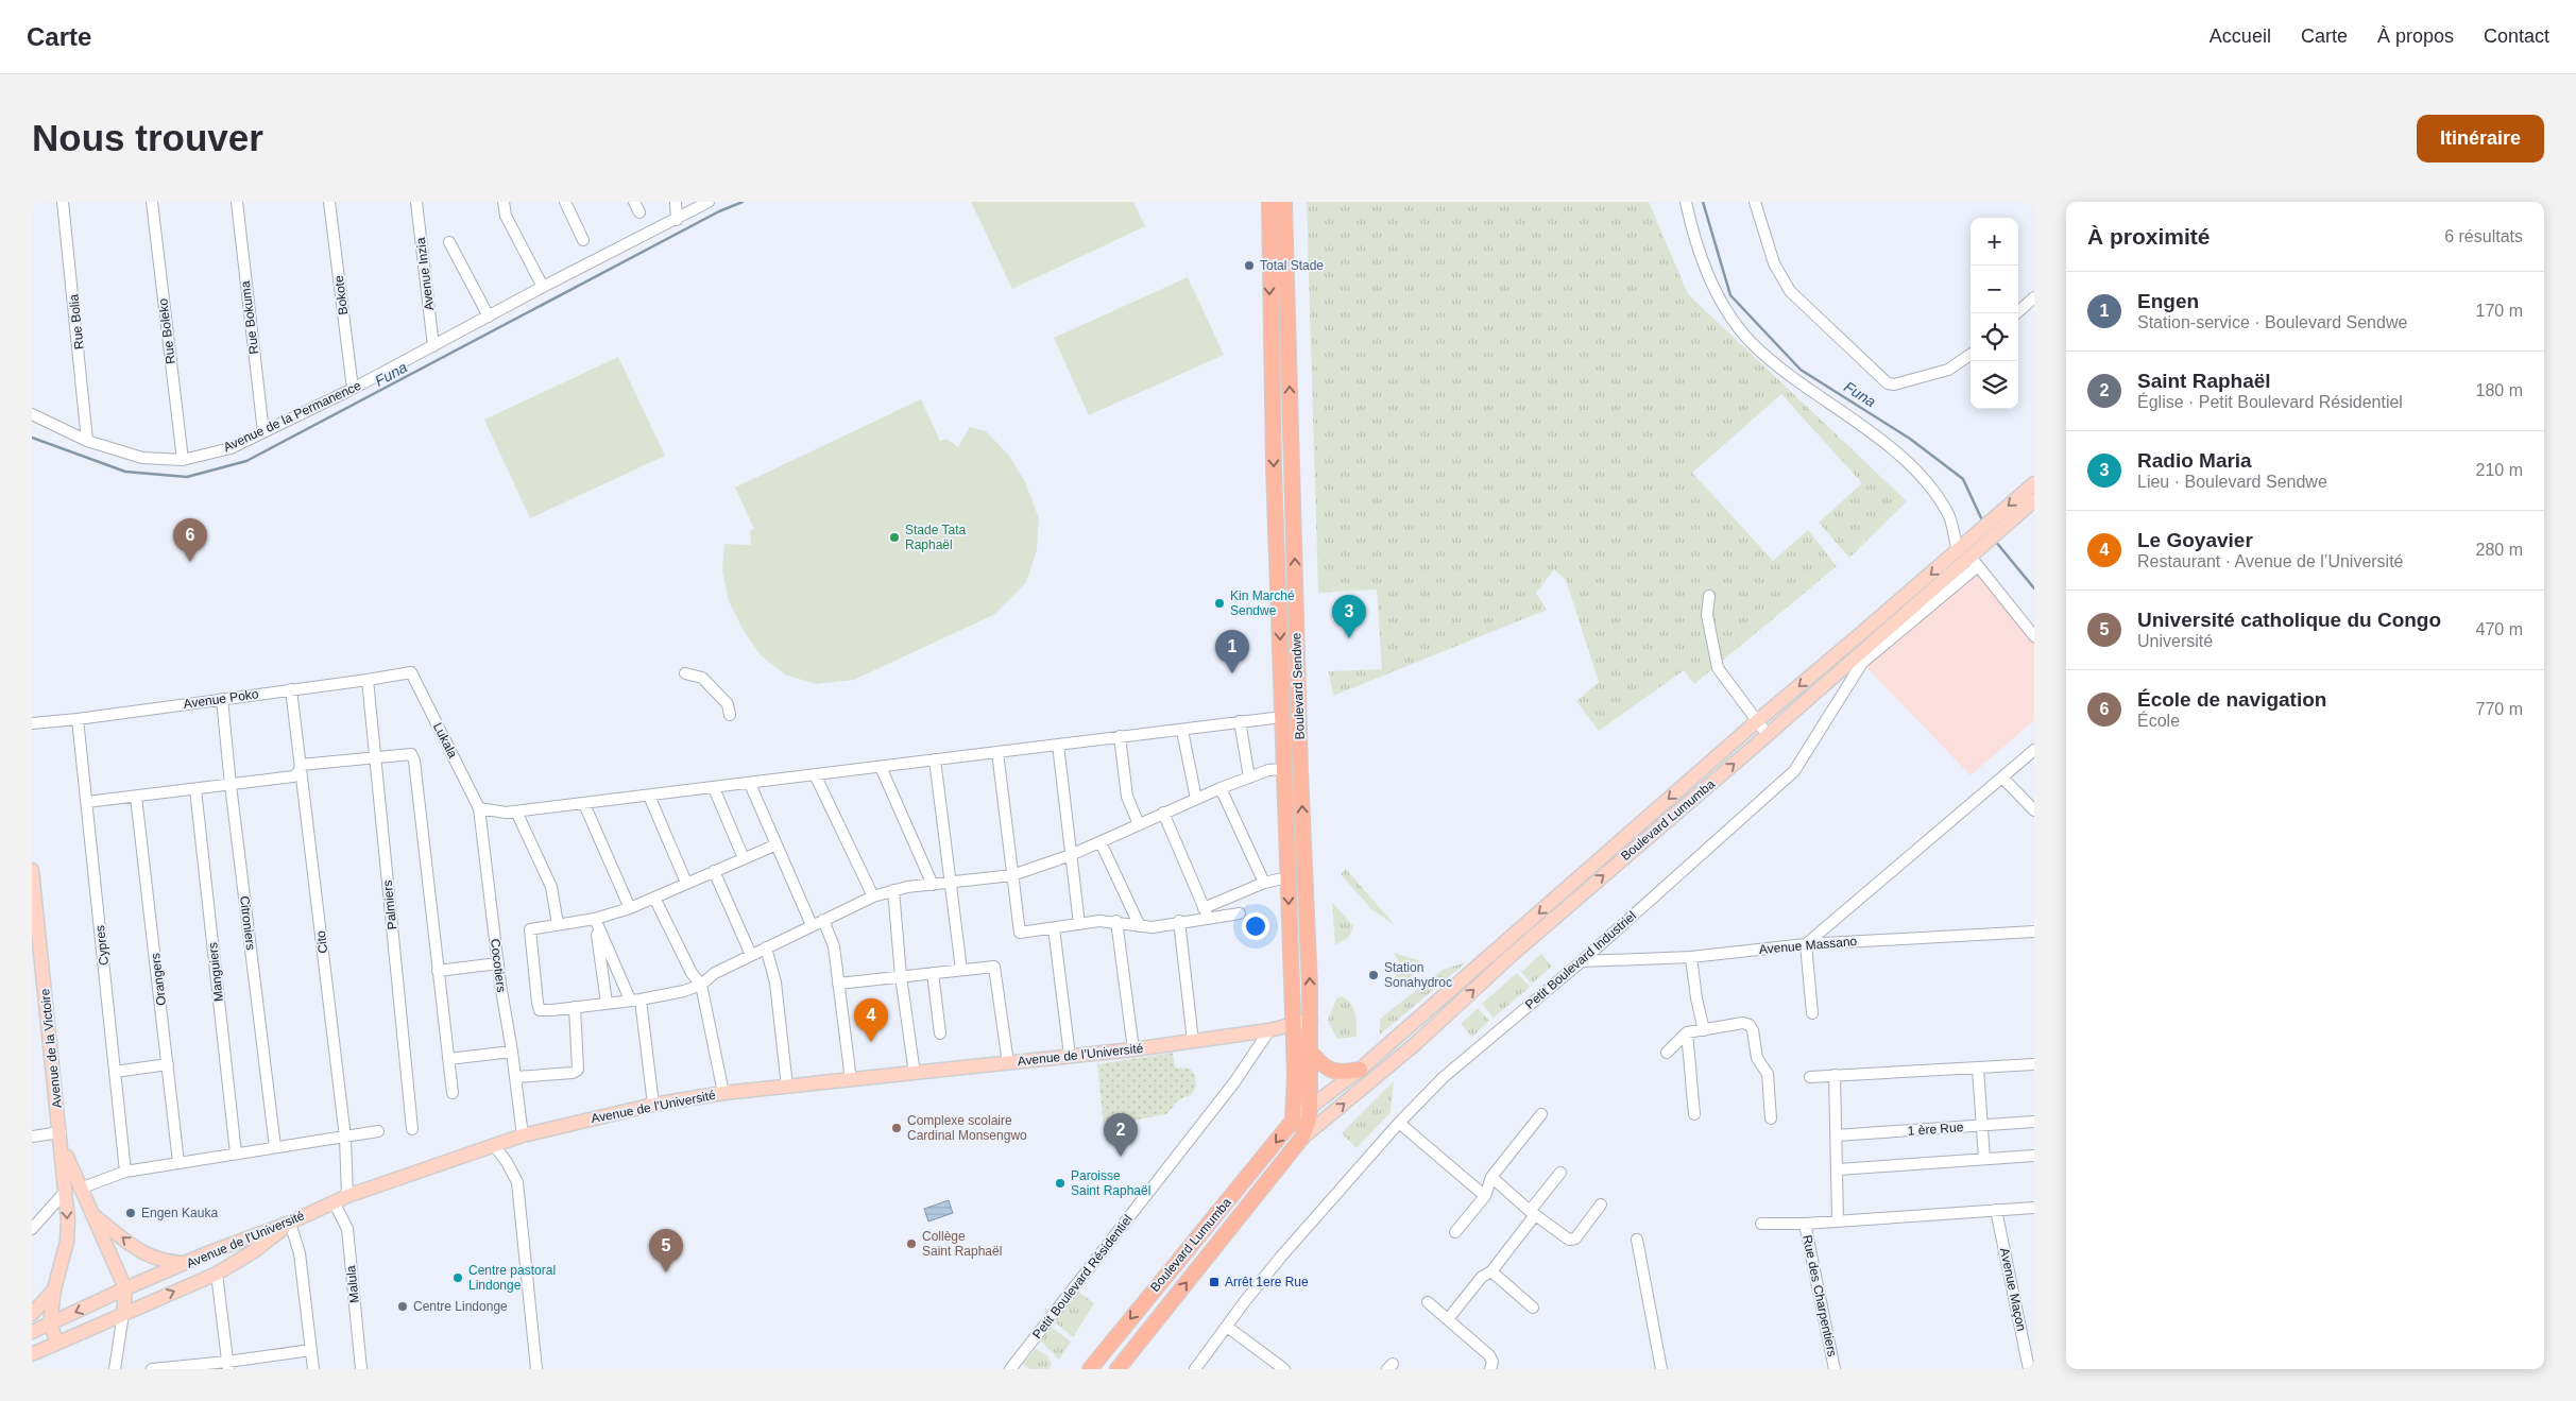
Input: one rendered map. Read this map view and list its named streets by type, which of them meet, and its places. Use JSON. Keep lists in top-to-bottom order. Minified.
{"streets":{"highway":["Boulevard Sendwe","Boulevard Lumumba"],"main road":["Avenue de la Victoire","Avenue de l’Université"],"street":["Avenue Inzia","Bokote","Rue Bokuma","Rue Bolia","Rue Boleko","Avenue de la Permanence","Avenue Poko","Lukala","Palmiers","Citroniers","Cito","Cypres","Avenue Massano","Petit Boulevard Industriel","Cocotiers","Manguiers","Orangers","1 ère Rue","Petit Boulevard Résidentiel","Malula","Avenue Maçon","Rue des Charpentiers"]},"crossings":[["Avenue Inzia","Avenue de la Permanence"],["Bokote","Avenue de la Permanence"],["Rue Bokuma","Avenue de la Permanence"],["Rue Bolia","Avenue de la Permanence"],["Rue Boleko","Avenue de la Permanence"],["Boulevard Sendwe","Boulevard Lumumba"],["Boulevard Sendwe","Avenue de l’Université"],["Avenue Poko","Lukala"],["Avenue Poko","Palmiers"],["Avenue Poko","Citroniers"],["Avenue Poko","Cito"],["Avenue Poko","Cypres"],["Lukala","Cocotiers"],["Boulevard Lumumba","Petit Boulevard Industriel"],["Cito","Avenue de l’Université"],["Avenue Massano","Petit Boulevard Industriel"],["Cocotiers","Avenue de l’Université"],["Avenue de la Victoire","Avenue de l’Université"],["Avenue de l’Université","Petit Boulevard Résidentiel"],["Avenue de l’Université","Malula"]],"water":["Funa"],"places":{"other":["Total Stade","Stade Tata Raphaël","Kin Marché Sendwe","Station Sonahydroc","Complexe scolaire Cardinal Monsengwo","Paroisse Saint Raphaël","Engen Kauka","Collège Saint Raphaël","Centre pastoral Lindonge","Centre Lindonge"],"transit":["Arrêt 1ere Rue"]},"page":{"header":"Carte","nav":["Accueil","Carte","À propos","Contact"],"buttons":"Itinéraire","title":"Nous trouver","heading":["À proximité","6 résultats"],"map_buttons":["+","−"],"list":[{"mark":"1","name":"Engen","note":"Station-service · Boulevard Sendwe","value":"170 m"},{"mark":"2","name":"Saint Raphaël","note":"Église · Petit Boulevard Résidentiel","value":"180 m"},{"mark":"3","name":"Radio Maria","note":"Lieu · Boulevard Sendwe","value":"210 m"},{"mark":"4","name":"Le Goyavier","note":"Restaurant · Avenue de l’Université","value":"280 m"},{"mark":"5","name":"Université catholique du Congo","note":"Université","value":"470 m"},{"mark":"6","name":"École de navigation","note":"École","value":"770 m"}],"pins":["6","3","1","4","2","5"]}}
